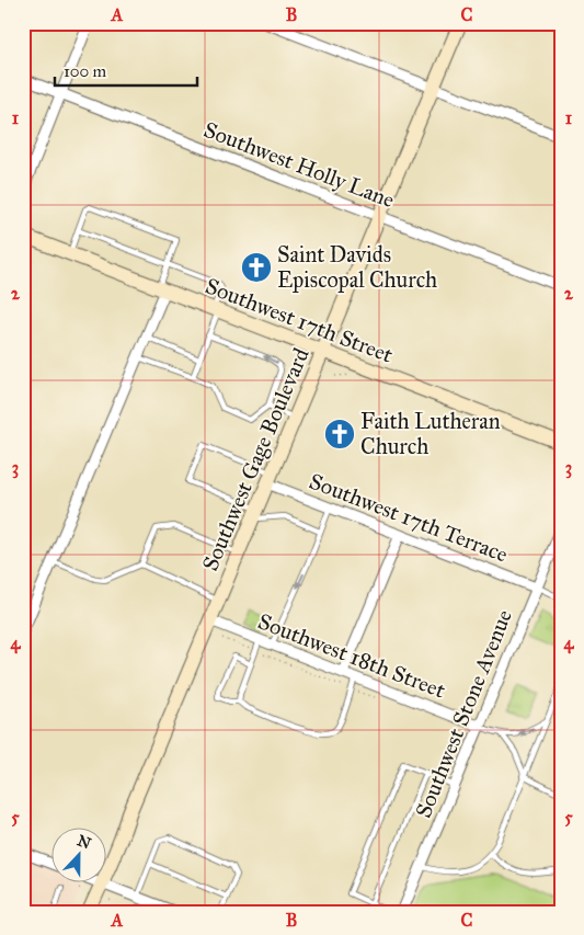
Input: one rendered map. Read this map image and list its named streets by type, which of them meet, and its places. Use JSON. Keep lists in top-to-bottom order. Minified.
{"streets":{"main road":["Southwest 17th Street","Southwest Gage Boulevard"],"street":["Southwest Holly Lane","Southwest 17th Terrace","Southwest 18th Street","Southwest Stone Avenue"]},"crossings":[["Southwest Holly Lane","Southwest Gage Boulevard"],["Southwest 17th Street","Southwest Gage Boulevard"],["Southwest Gage Boulevard","Southwest 17th Terrace"],["Southwest Gage Boulevard","Southwest 18th Street"],["Southwest 17th Terrace","Southwest Stone Avenue"],["Southwest 18th Street","Southwest Stone Avenue"]],"places":{"church":["Saint Davids Episcopal Church","Faith Lutheran Church"]},"scale_bar":"100 m","north":"top","grid":{"columns":["A","B","C"],"rows":["1","2","3","4","5"]}}
